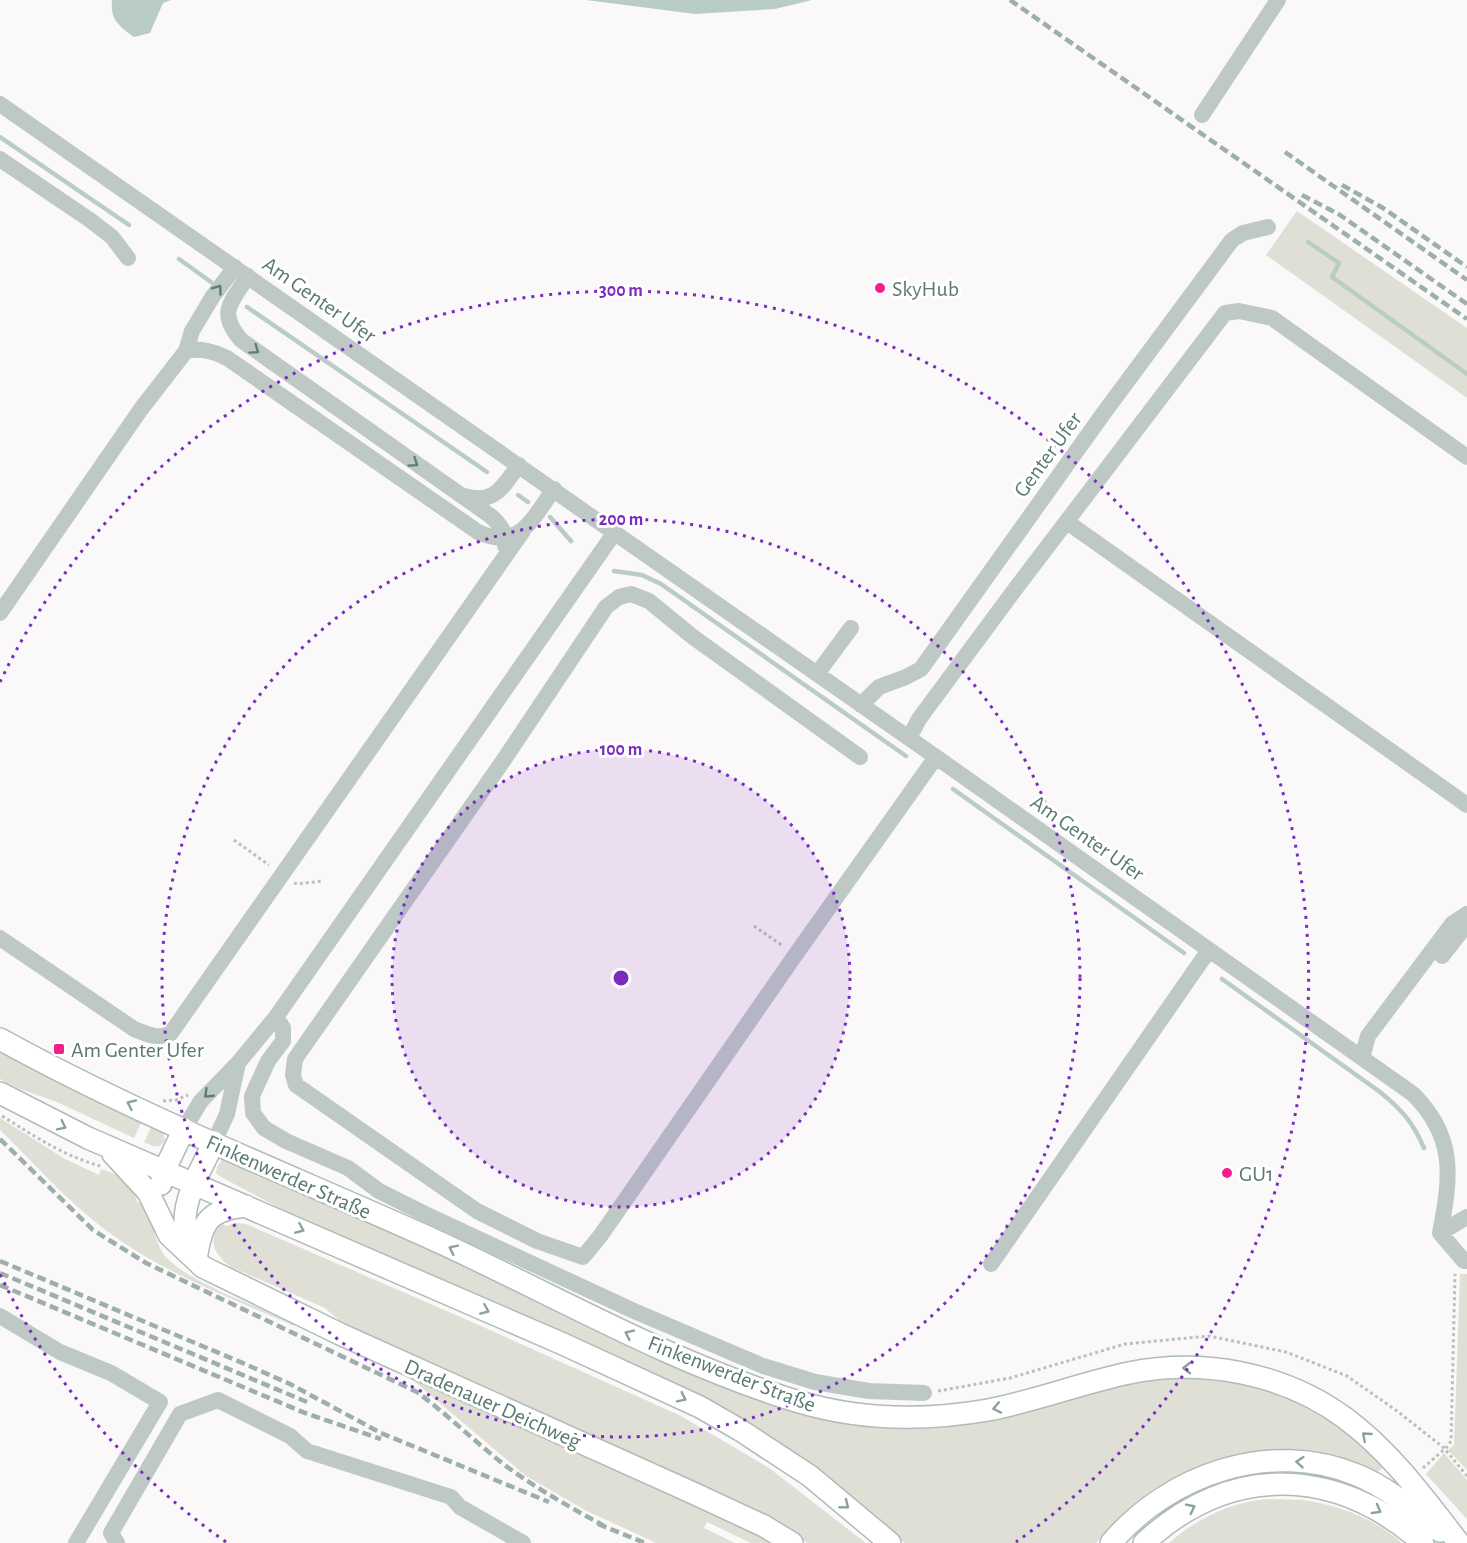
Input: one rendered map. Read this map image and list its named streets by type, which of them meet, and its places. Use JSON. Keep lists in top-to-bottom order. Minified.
{"streets":{"main road":["Finkenwerder Straße","Dradenauer Deichweg"],"street":["Am Genter Ufer","Genter Ufer"]},"crossings":[["Am Genter Ufer","Genter Ufer"],["Finkenwerder Straße","Dradenauer Deichweg"]],"places":{"other":["SkyHub","GU1"],"transit":["Am Genter Ufer"]},"rings":["300 m","200 m","100 m"]}
